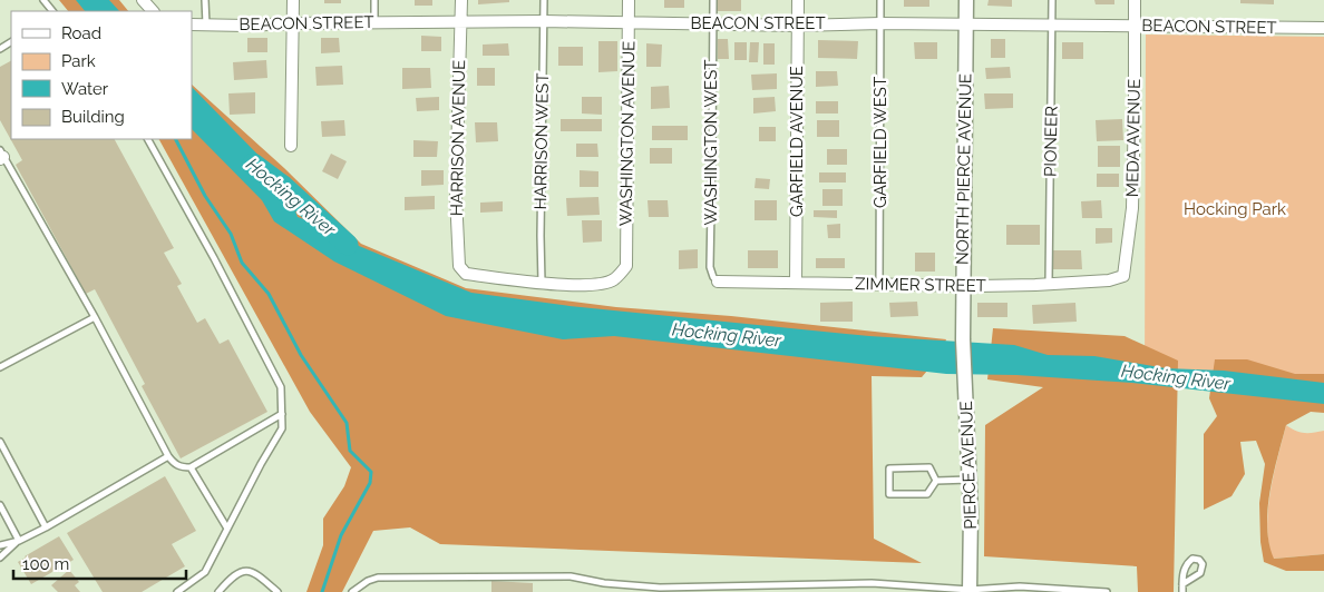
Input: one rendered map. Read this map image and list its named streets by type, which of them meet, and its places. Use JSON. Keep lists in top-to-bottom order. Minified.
{"streets":{"street":["BEACON STREET","WASHINGTON AVENUE","HARRISON AVENUE","MEDA AVENUE","GARFIELD AVENUE","NORTH PIERCE AVENUE","ZIMMER STREET","PIERCE AVENUE"],"lane":["HARRISON WEST","PIONEER","WASHINGTON WEST","GARFIELD WEST"]},"crossings":[["BEACON STREET","WASHINGTON AVENUE"],["BEACON STREET","HARRISON AVENUE"],["BEACON STREET","MEDA AVENUE"],["BEACON STREET","HARRISON WEST"],["BEACON STREET","GARFIELD AVENUE"],["BEACON STREET","PIONEER"],["BEACON STREET","WASHINGTON WEST"],["BEACON STREET","GARFIELD WEST"],["BEACON STREET","NORTH PIERCE AVENUE"],["WASHINGTON AVENUE","HARRISON AVENUE"],["WASHINGTON AVENUE","HARRISON WEST"],["HARRISON AVENUE","HARRISON WEST"],["MEDA AVENUE","ZIMMER STREET"],["GARFIELD AVENUE","ZIMMER STREET"],["PIONEER","ZIMMER STREET"],["WASHINGTON WEST","ZIMMER STREET"],["GARFIELD WEST","ZIMMER STREET"],["NORTH PIERCE AVENUE","ZIMMER STREET"],["NORTH PIERCE AVENUE","PIERCE AVENUE"]],"water":["Hocking River"],"parks":["Hocking Park"],"legend":["Road","Park","Water","Building"],"scale_bar":"100 m"}
